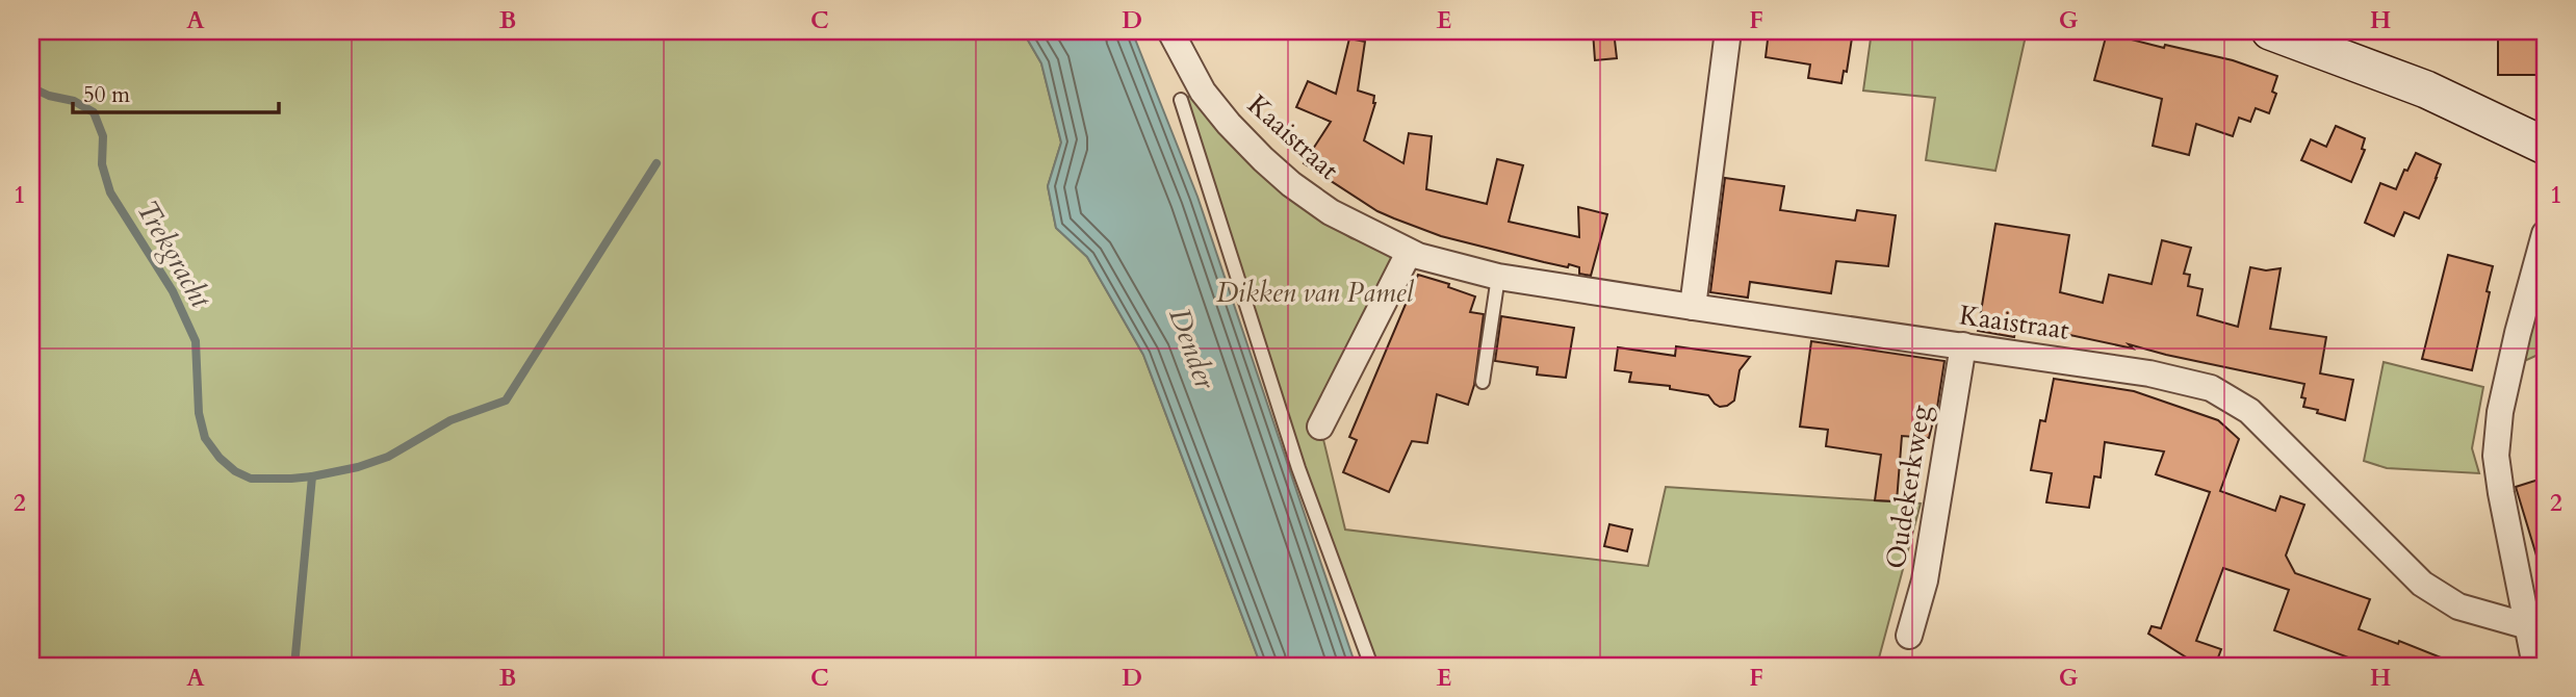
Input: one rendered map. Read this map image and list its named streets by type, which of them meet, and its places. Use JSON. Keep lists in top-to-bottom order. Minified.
{"streets":{"street":["Kaaistraat","Oudekerkweg"]},"crossings":[["Kaaistraat","Oudekerkweg"]],"water":["Trekgracht","Dender"],"parks":["Dikken van Pamel"],"scale_bar":"50 m","grid":{"columns":["A","B","C","D","E","F","G","H"],"rows":["1","2"]}}
